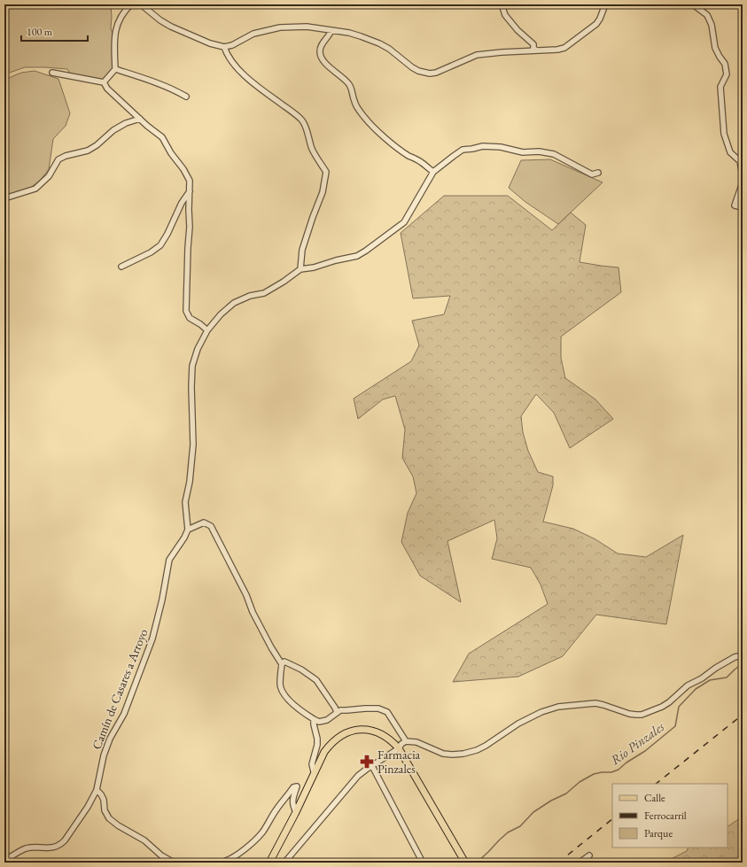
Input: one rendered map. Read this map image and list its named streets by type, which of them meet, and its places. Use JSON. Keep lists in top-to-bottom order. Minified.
{"streets":{"street":["Camín de Casares a Arroyo"]},"water":["Rio Pinzales"],"places":{"pharmacy":["Farmacia Pinzales"]},"legend":["Calle","Ferrocarril","Parque"],"scale_bar":"100 m"}
